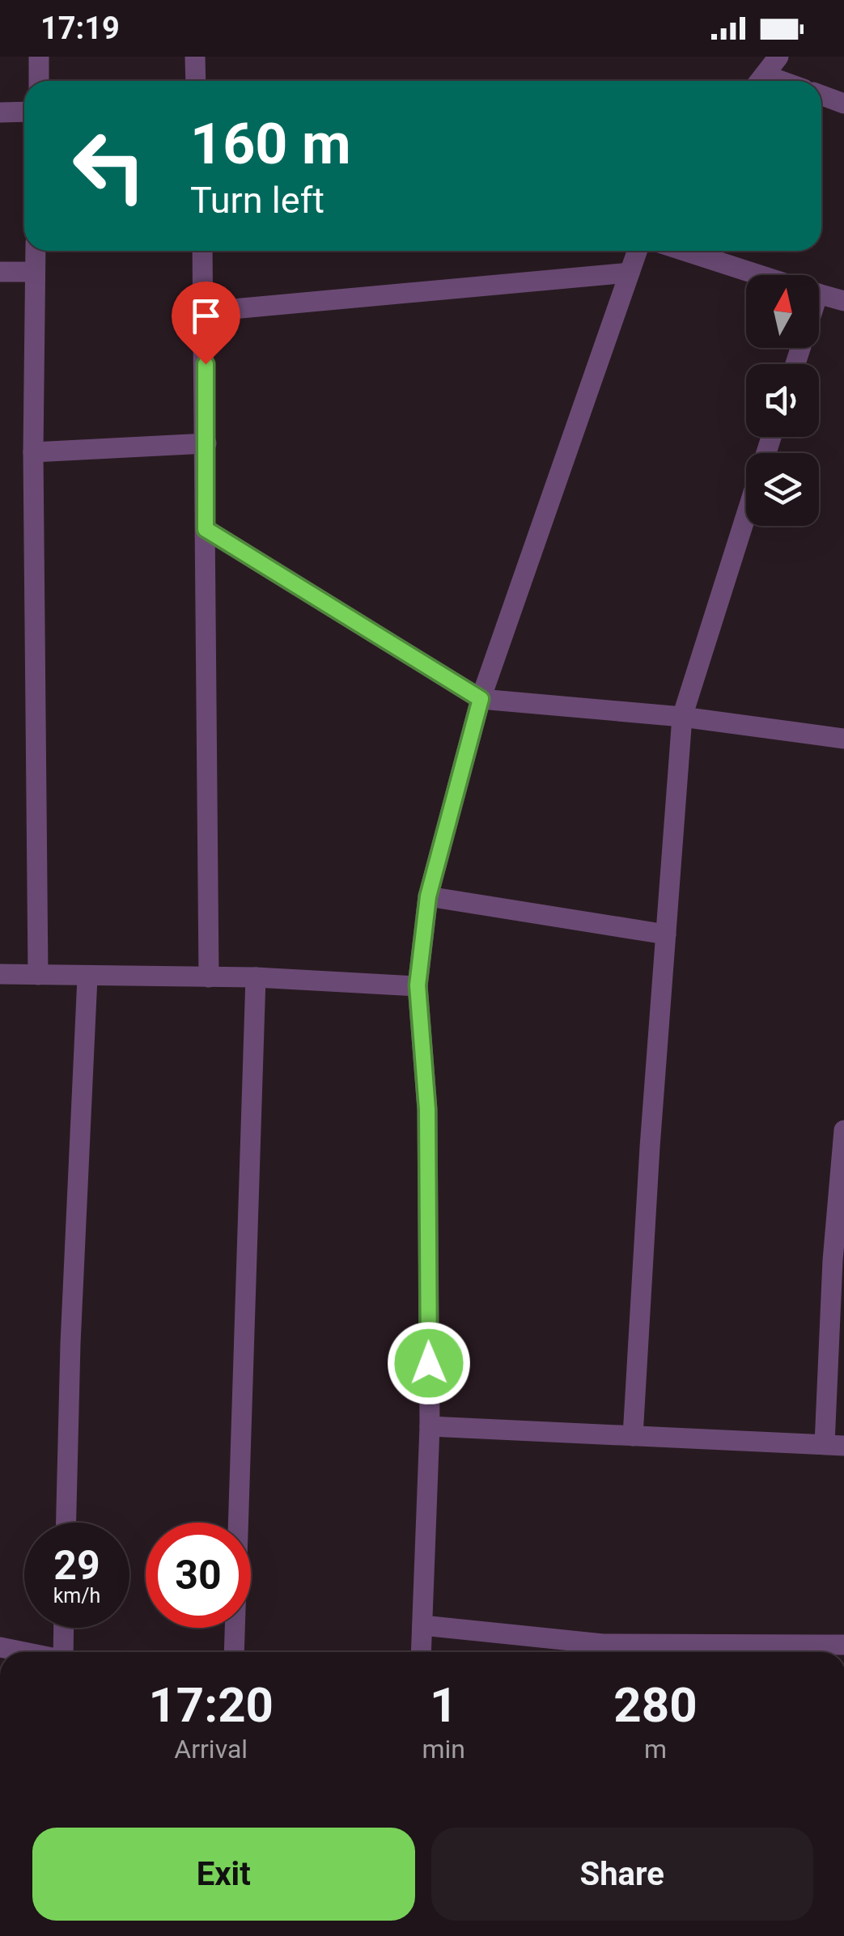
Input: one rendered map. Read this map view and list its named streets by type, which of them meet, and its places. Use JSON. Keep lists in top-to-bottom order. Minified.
{"north":"top","page":{"status":"17:19","turn":["160 m","Turn left"],"speed":"29 km/h","limit":"30","eta":["17:20","Arrival","1","min","280","m"],"buttons":["Exit","Share"]}}
